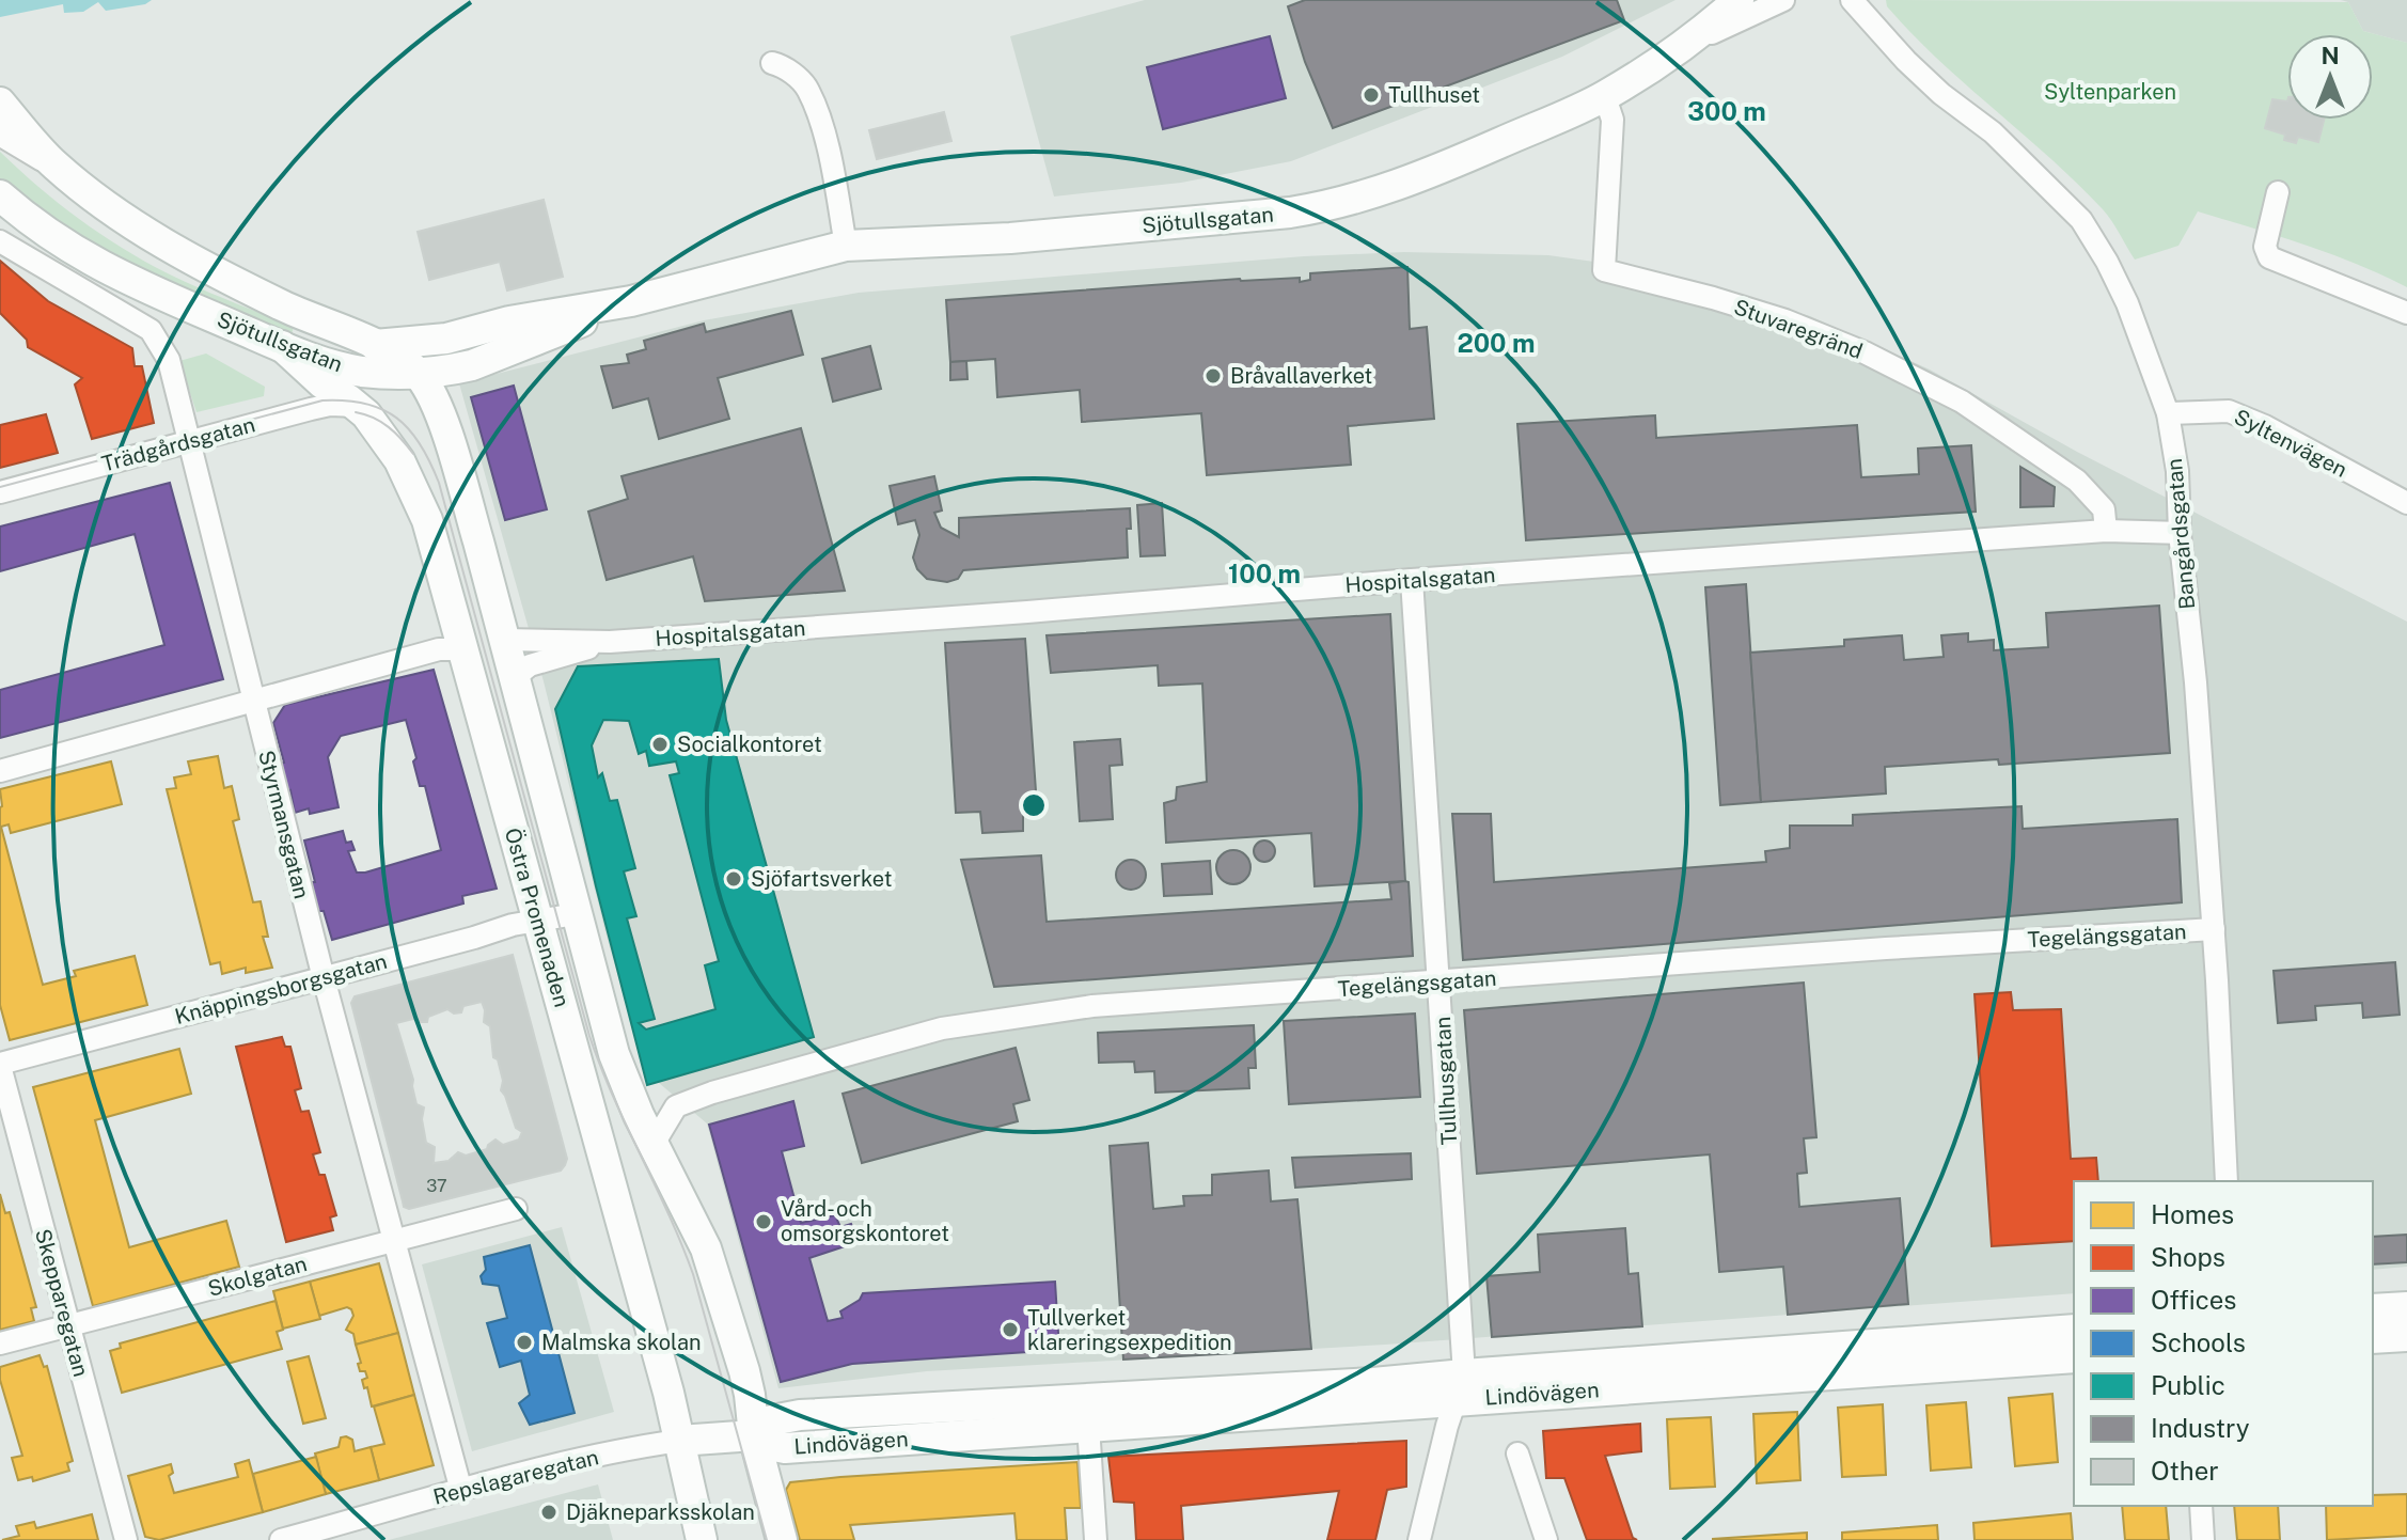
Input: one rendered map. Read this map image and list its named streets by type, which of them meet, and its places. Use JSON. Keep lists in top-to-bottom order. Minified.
{"streets":{"main road":["Sjötullsgatan","Östra Promenaden","Lindövägen","Repslagaregatan"],"street":["Stuvaregränd","Syltenvägen","Trädgårdsgatan","Bangårdsgatan","Hospitalsgatan","Styrmansgatan","Tegelängsgatan","Knäppingsborgsgatan","Tullhusgatan","Skolgatan","Skepparegatan"]},"crossings":[["Sjötullsgatan","Stuvaregränd"],["Sjötullsgatan","Östra Promenaden"],["Stuvaregränd","Hospitalsgatan"],["Syltenvägen","Bangårdsgatan"],["Trädgårdsgatan","Styrmansgatan"],["Trädgårdsgatan","Östra Promenaden"],["Bangårdsgatan","Hospitalsgatan"],["Bangårdsgatan","Tegelängsgatan"],["Hospitalsgatan","Östra Promenaden"],["Hospitalsgatan","Tullhusgatan"],["Styrmansgatan","Knäppingsborgsgatan"],["Styrmansgatan","Skolgatan"],["Styrmansgatan","Repslagaregatan"],["Östra Promenaden","Tegelängsgatan"],["Östra Promenaden","Knäppingsborgsgatan"],["Östra Promenaden","Lindövägen"],["Östra Promenaden","Repslagaregatan"],["Tegelängsgatan","Tullhusgatan"],["Knäppingsborgsgatan","Skepparegatan"],["Tullhusgatan","Lindövägen"],["Skolgatan","Skepparegatan"],["Lindövägen","Repslagaregatan"]],"parks":["Syltenparken"],"places":["Tullhuset","Bråvallaverket","Socialkontoret","Sjöfartsverket","Vård- och omsorgskontoret","Tullverket klareringsexpedition","Malmska skolan","Djäkneparksskolan"],"house_numbers":["37"],"legend":["Homes","Shops","Offices","Schools","Public","Industry","Other"],"north":"top","rings":["300 m","200 m","100 m"]}
